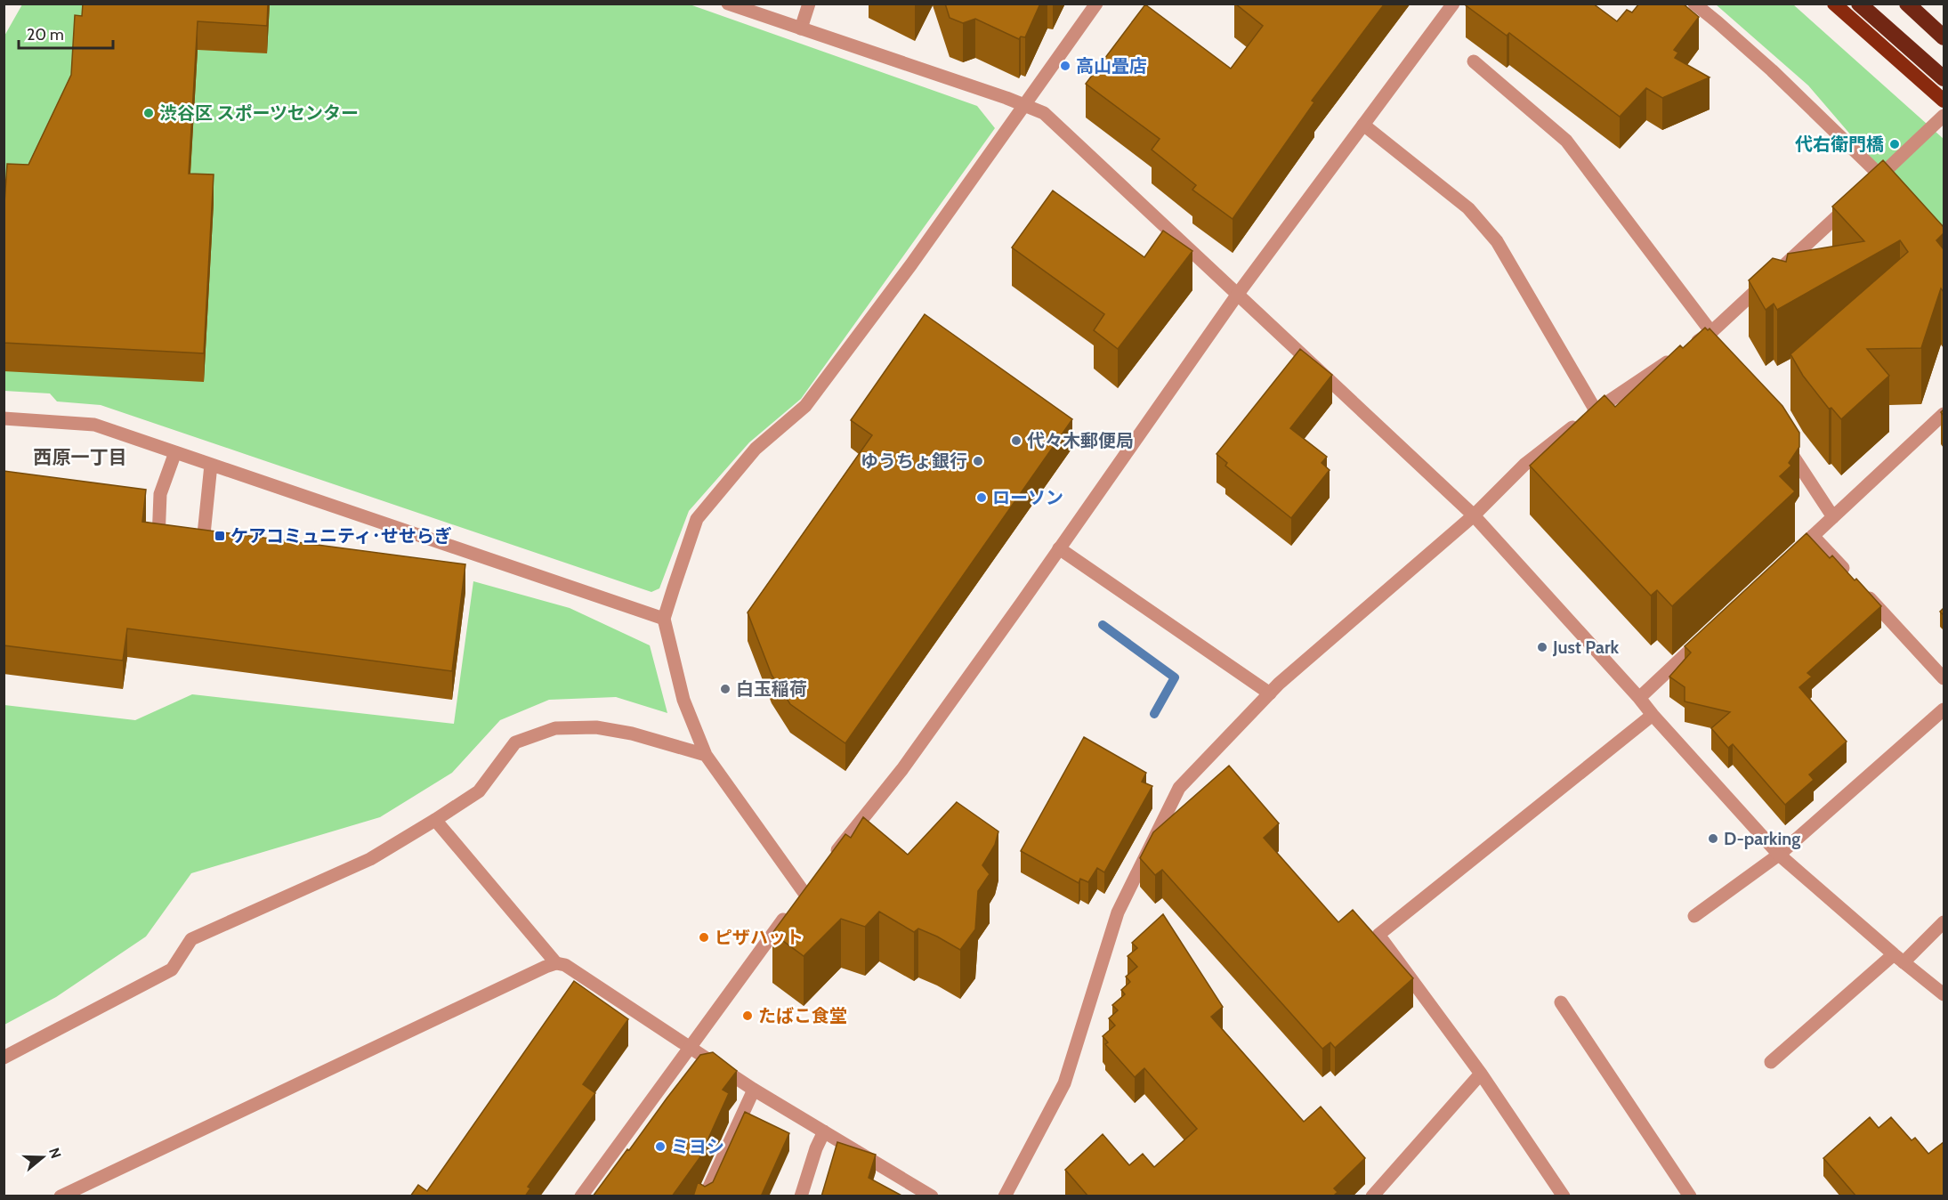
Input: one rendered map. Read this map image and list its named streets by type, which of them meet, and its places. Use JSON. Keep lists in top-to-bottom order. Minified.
{"districts":["西原一丁目"],"places":{"other":["高山畳店","渋谷区 スポーツセンター","代右衛門橋","代々木郵便局","ゆうちょ銀行","ローソン","Just Park","白玉稲荷","D-parking","ピザハット","たばこ食堂","ミヨシ"],"transit":["ケアコミュニティ･せせらぎ"]},"scale_bar":"20 m","north":"right"}
